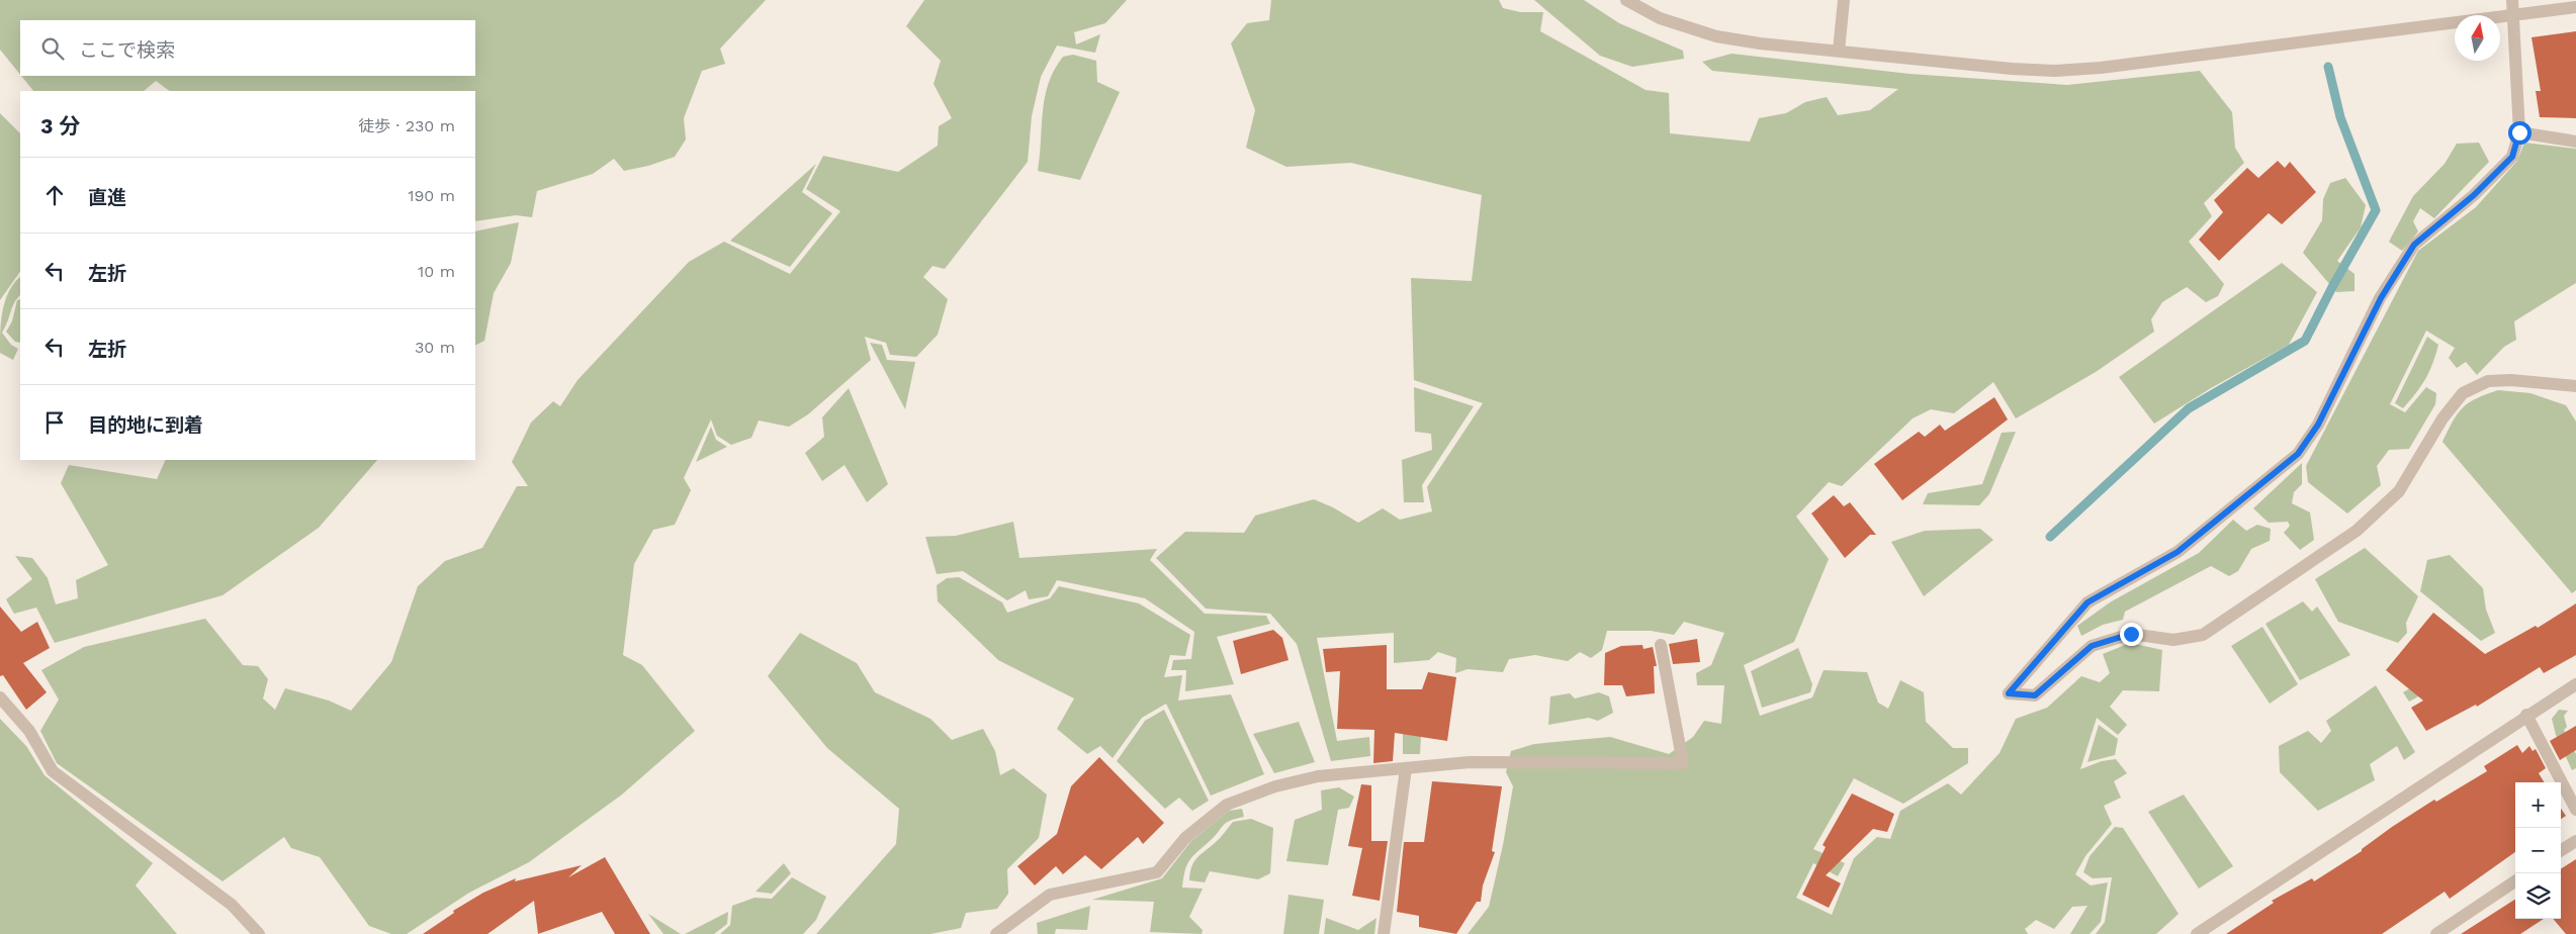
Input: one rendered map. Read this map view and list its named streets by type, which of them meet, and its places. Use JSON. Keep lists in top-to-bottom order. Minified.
{"north":"top","page":{"search":"ここで検索","heading":["3 分","徒歩 · 230 m"],"list":[["直進","190 m"],["左折","10 m"],["左折","30 m"],"目的地に到着"],"map_buttons":["+","−"]}}
